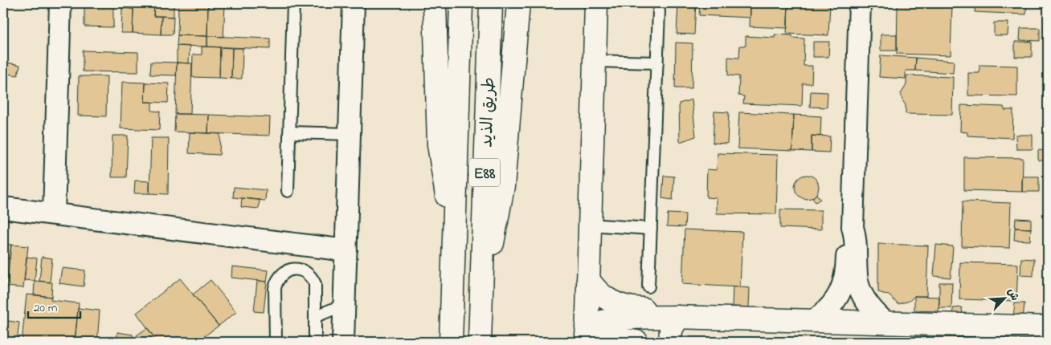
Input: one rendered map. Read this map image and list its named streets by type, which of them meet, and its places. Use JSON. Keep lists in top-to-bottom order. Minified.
{"streets":{"main road":["طريق الذيد","E88"]},"scale_bar":"20 m","north":"top right"}
